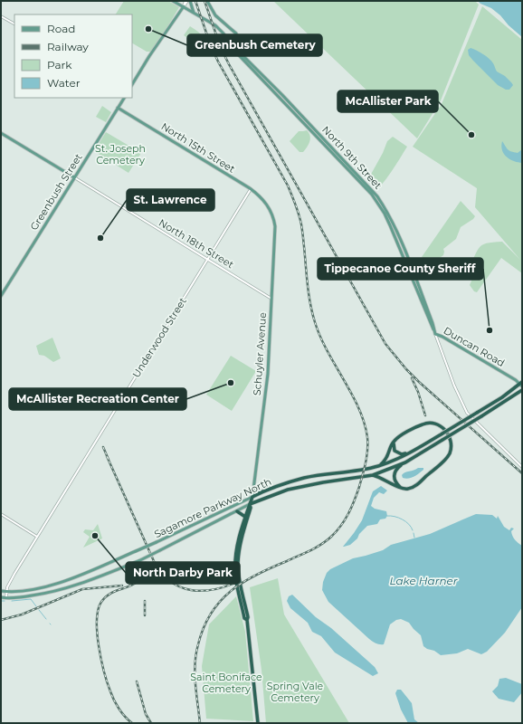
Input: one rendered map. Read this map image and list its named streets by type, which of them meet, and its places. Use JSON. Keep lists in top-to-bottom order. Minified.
{"streets":{"highway":["Schuyler Avenue","Sagamore Parkway North"],"main road":["North 15th Street","North 9th Street","Greenbush Street","North 18th Street","Duncan Road"],"street":["Underwood Street"]},"crossings":[["North 15th Street","Greenbush Street"],["North 15th Street","Underwood Street"],["North 15th Street","Schuyler Avenue"],["North 9th Street","Duncan Road"],["Greenbush Street","North 18th Street"],["North 18th Street","Underwood Street"],["North 18th Street","Schuyler Avenue"],["Underwood Street","Sagamore Parkway North"],["Duncan Road","Sagamore Parkway North"],["Schuyler Avenue","Sagamore Parkway North"]],"water":["Lake Harner"],"parks":["St. Joseph Cemetery","Saint Boniface Cemetery","Spring Vale Cemetery"],"places":["Greenbush Cemetery","McAllister Park","St. Lawrence","Tippecanoe County Sheriff","McAllister Recreation Center","North Darby Park"],"legend":["Road","Railway","Park","Water"]}
